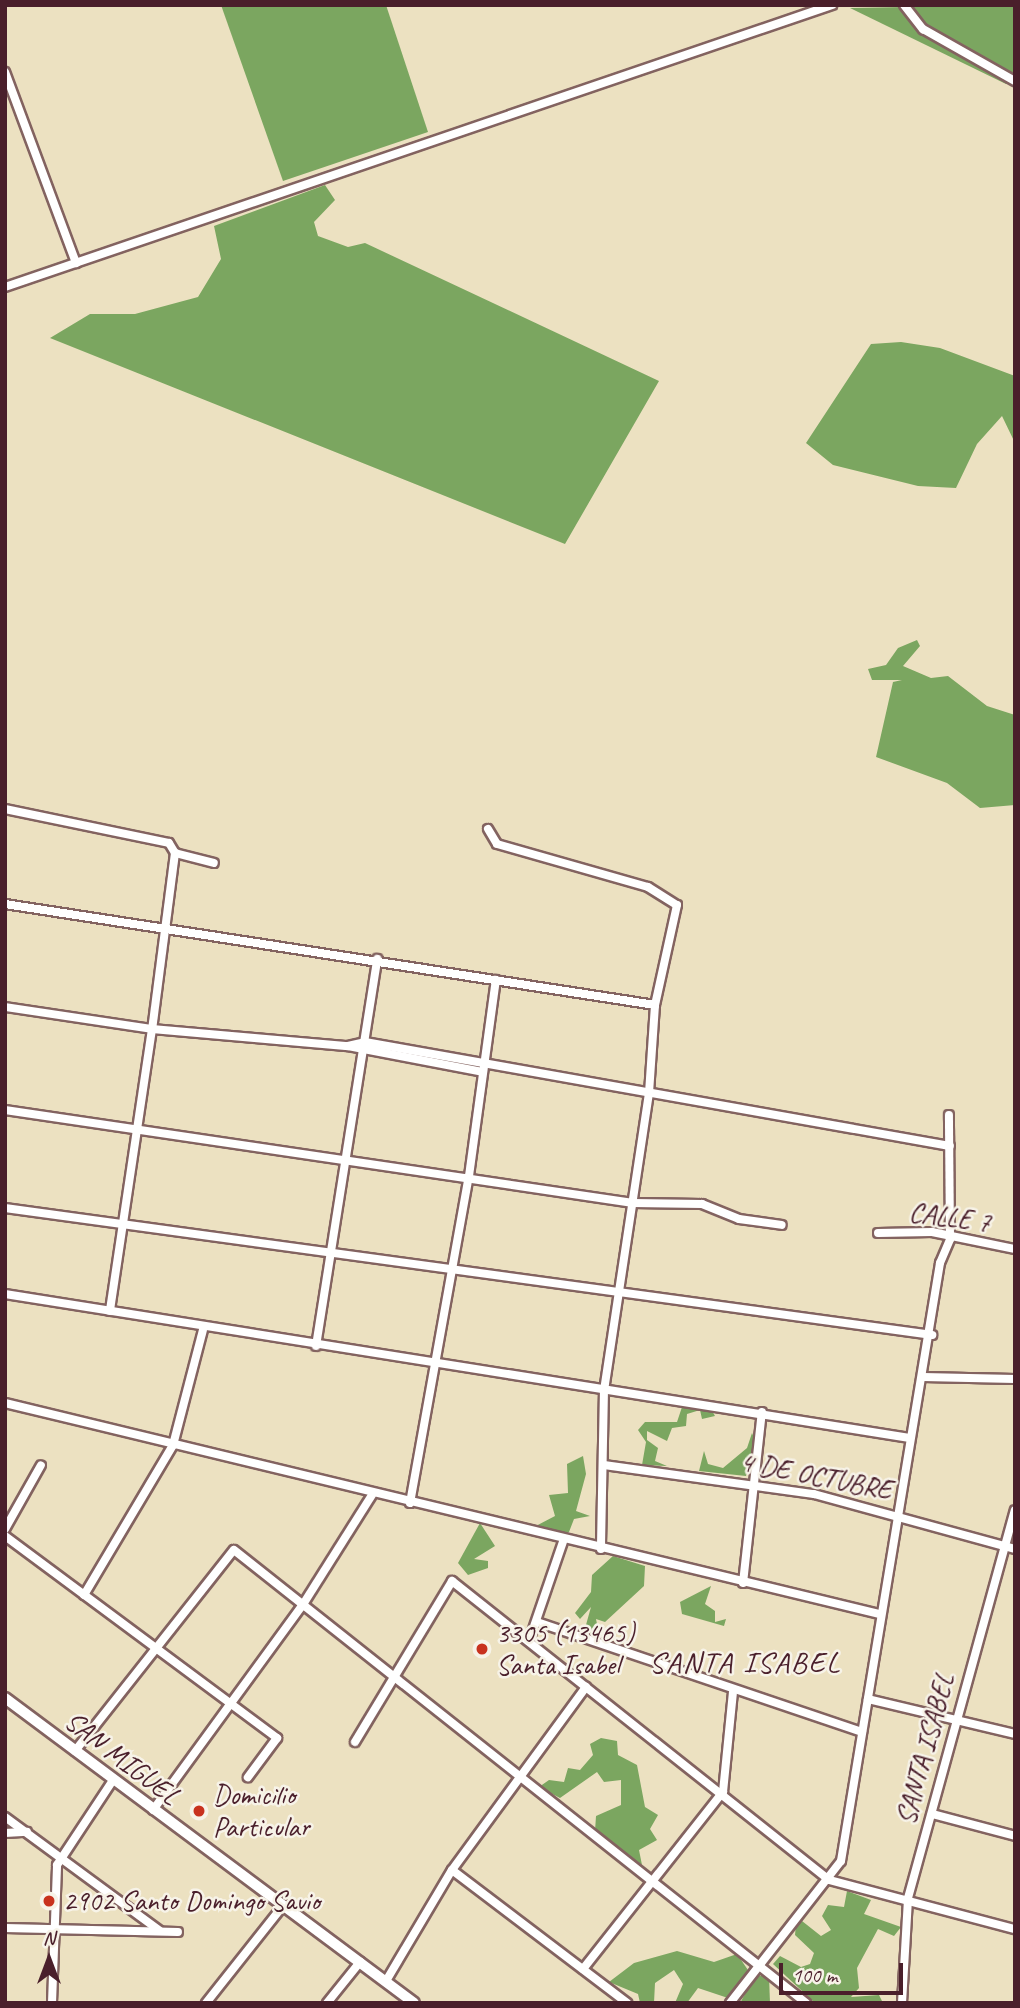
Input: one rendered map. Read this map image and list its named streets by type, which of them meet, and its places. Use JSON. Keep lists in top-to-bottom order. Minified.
{"streets":{"street":["CALLE 7","4 DE OCTUBRE","SANTA ISABEL","SAN MIGUEL"]},"crossings":[["4 DE OCTUBRE","SANTA ISABEL"]],"districts":["SANTA ISABEL"],"places":["3305 (13465) Santa Isabel","Domicilio Particular","2902 Santo Domingo Savio"],"scale_bar":"100 m","north":"top"}
